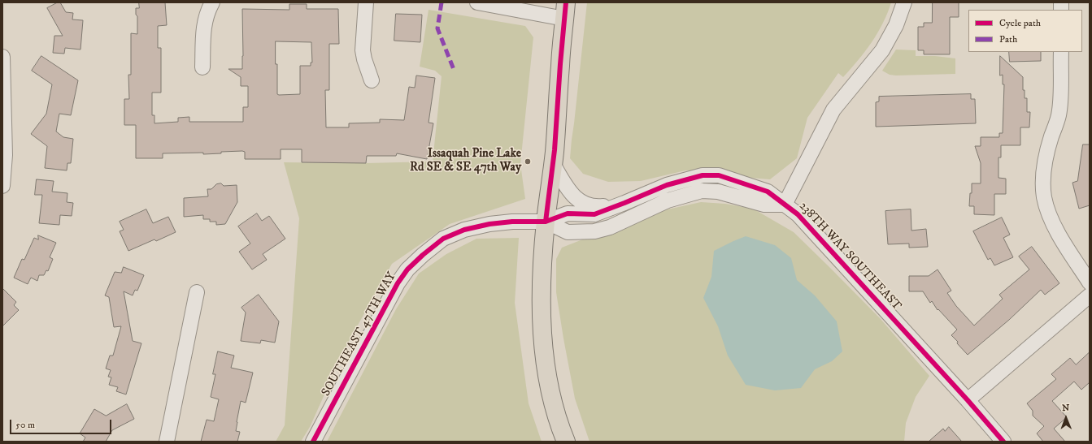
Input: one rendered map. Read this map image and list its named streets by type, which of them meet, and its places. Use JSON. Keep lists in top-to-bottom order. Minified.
{"streets":{"street":["238TH WAY SOUTHEAST","SOUTHEAST 47TH WAY"]},"crossings":[["238TH WAY SOUTHEAST","SOUTHEAST 47TH WAY"]],"places":["Issaquah Pine Lake Rd SE & SE 47th Way"],"legend":["Cycle path","Path"],"scale_bar":"50 m","north":"top"}
